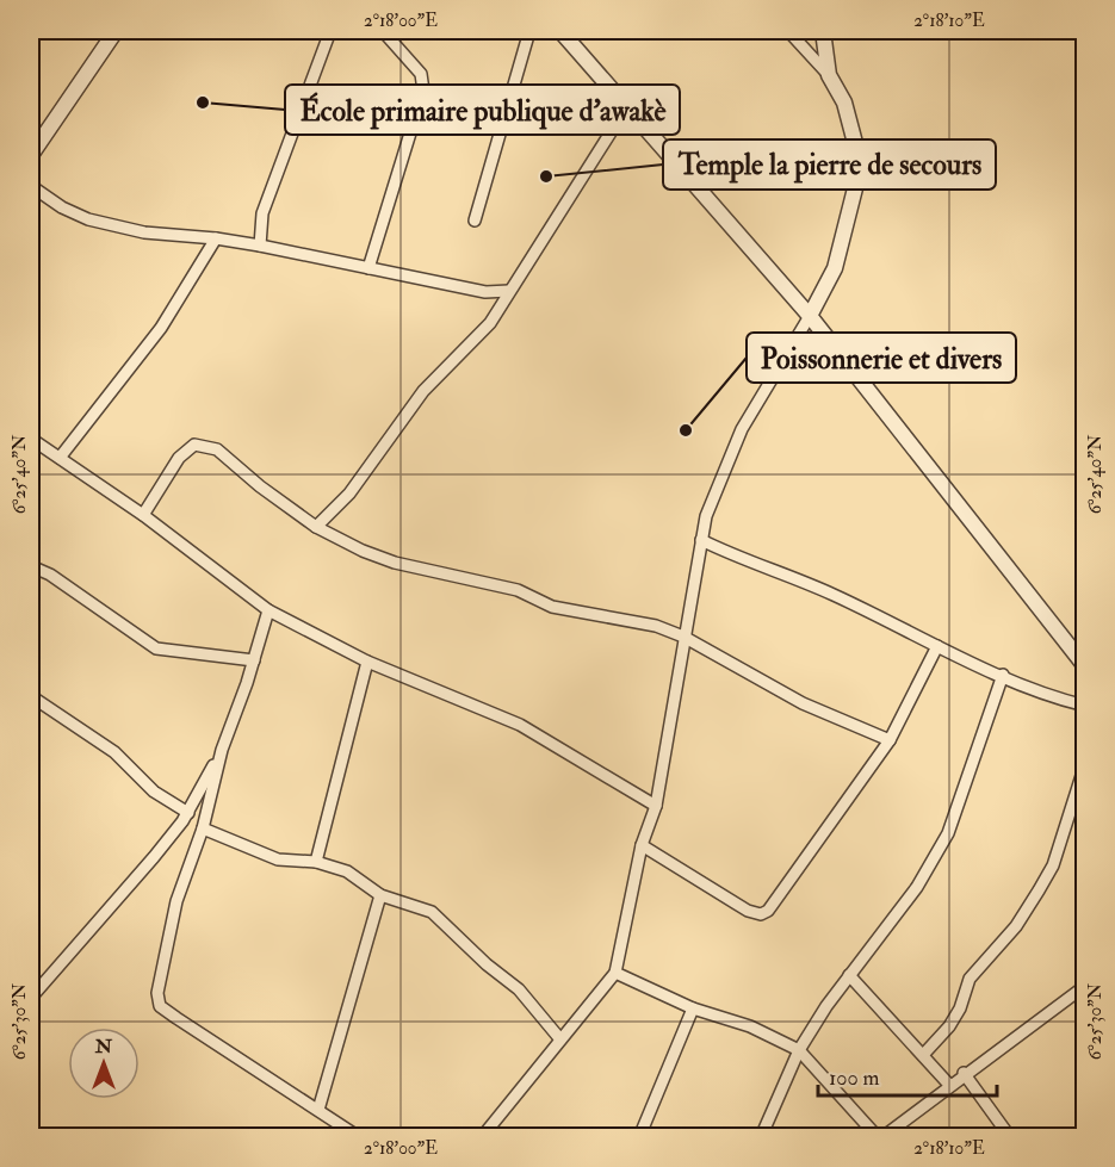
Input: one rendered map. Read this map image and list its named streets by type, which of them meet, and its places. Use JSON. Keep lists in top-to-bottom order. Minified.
{"places":["École primaire publique d'awakè","Temple la pierre de secours","Poissonnerie et divers"],"scale_bar":"100 m","north":"top","coordinates":["2°18'00\"E","2°18'10\"E","6°25'40\"N","6°25'30\"N"]}
